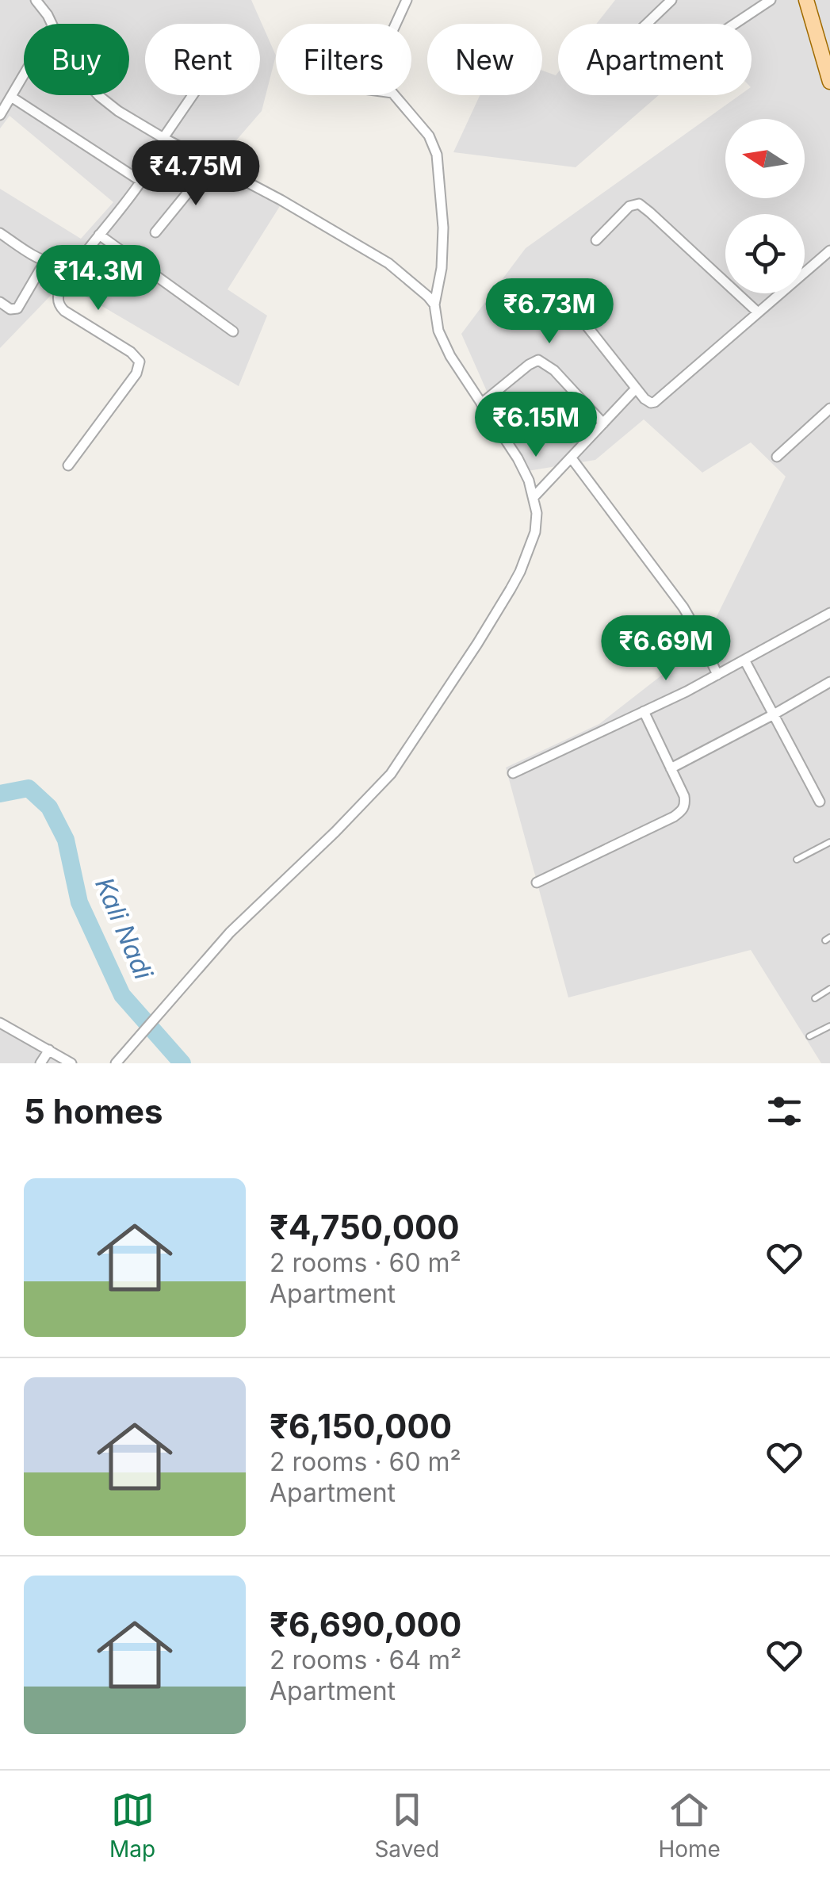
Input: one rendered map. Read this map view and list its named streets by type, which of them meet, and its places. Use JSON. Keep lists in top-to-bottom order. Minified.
{"water":["Kali Nadi"],"north":"left","page":{"chip":["Buy","Rent","Filters","New","Apartment"],"price":["₹4.75M","₹14.3M","₹6.73M","₹6.15M","₹6.69M"],"heading":"5 homes","list":[{"name":"₹4,750,000","note":"2 rooms · 60 m² · Apartment"},{"name":"₹6,150,000","note":"2 rooms · 60 m² · Apartment"},{"name":"₹6,690,000","note":"2 rooms · 64 m² · Apartment"}],"tabs":["Map","Saved","Home"]}}
